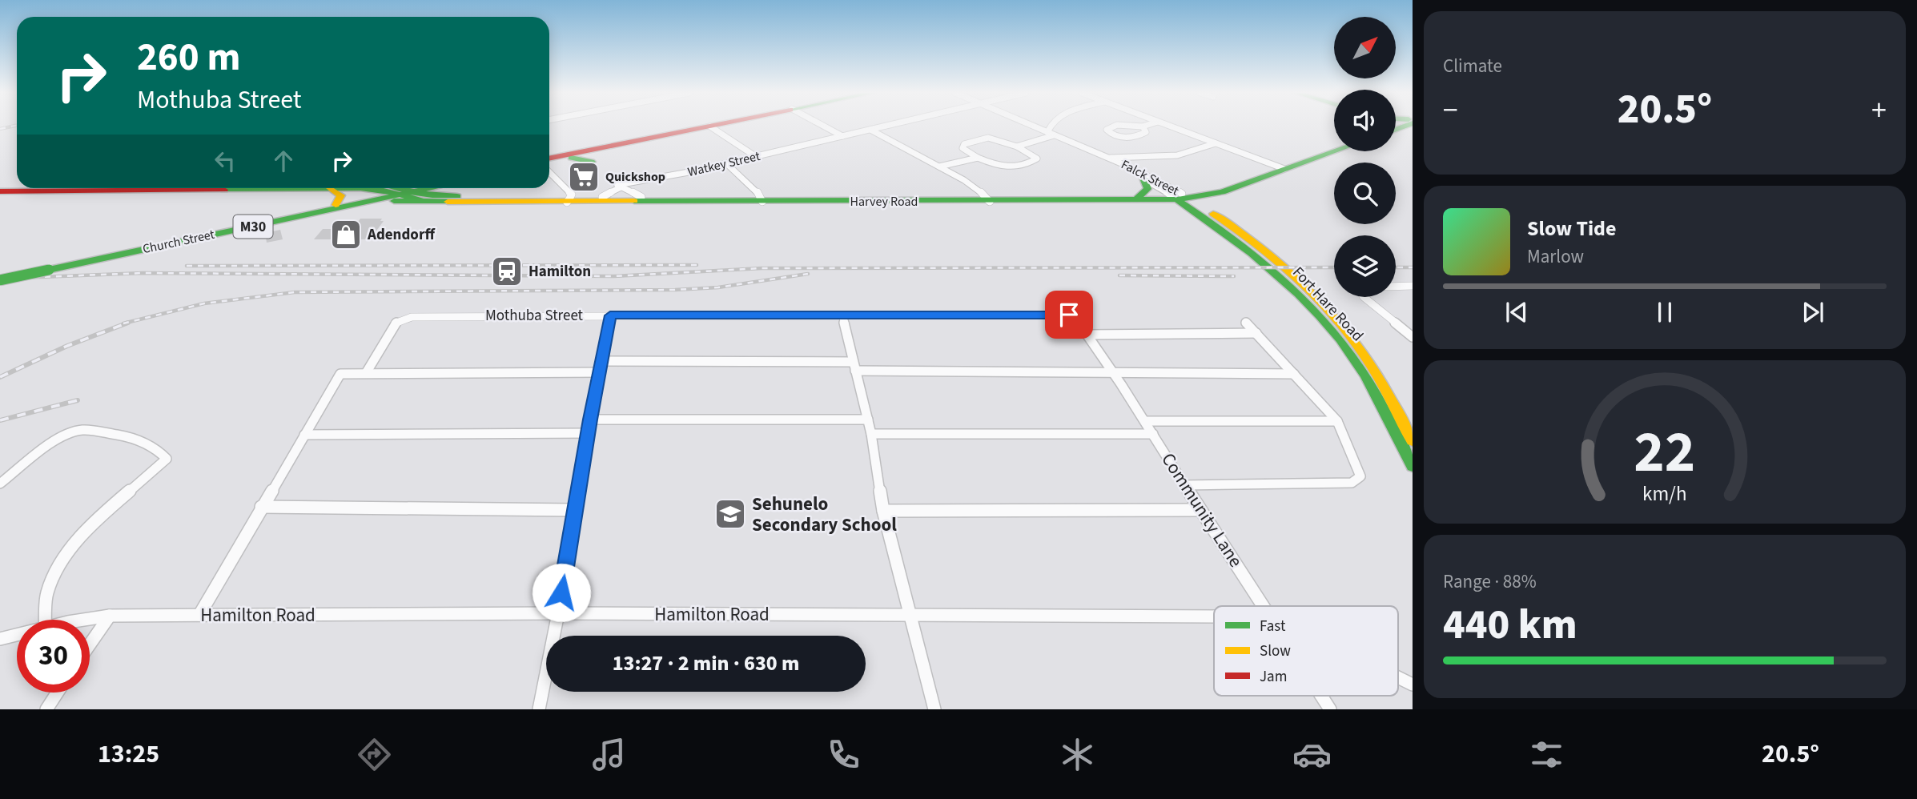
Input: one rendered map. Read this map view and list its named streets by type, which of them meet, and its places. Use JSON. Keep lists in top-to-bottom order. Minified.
{"streets":{"main road":["Harvey Road","M30","Church Street","Fort Hare Road"],"street":["Watkey Street","Falck Street","Mothuba Street","Community Lane","Hamilton Road"]},"crossings":[["Watkey Street","Harvey Road"],["Falck Street","Harvey Road"],["Falck Street","Fort Hare Road"],["Harvey Road","Church Street"],["Harvey Road","Fort Hare Road"],["Mothuba Street","Community Lane"]],"places":{"supermarket":["Quickshop"],"shop":["Adendorff"],"station":["Hamilton"],"school or university":["Sehunelo Secondary School"]},"legend":["Fast","Slow","Jam"],"north":"top right","page":{"tile":["Climate",["Range · 88%","440 km"]],"turn":["260 m","Mothuba Street"],"heat":["−","20.5°","+"],"song":["Slow Tide","Marlow"],"limit":"30","trip":"13:27 · 2 min · 630 m","tabs":["13:25","20.5°"],"gauge":["22","km/h"]}}
